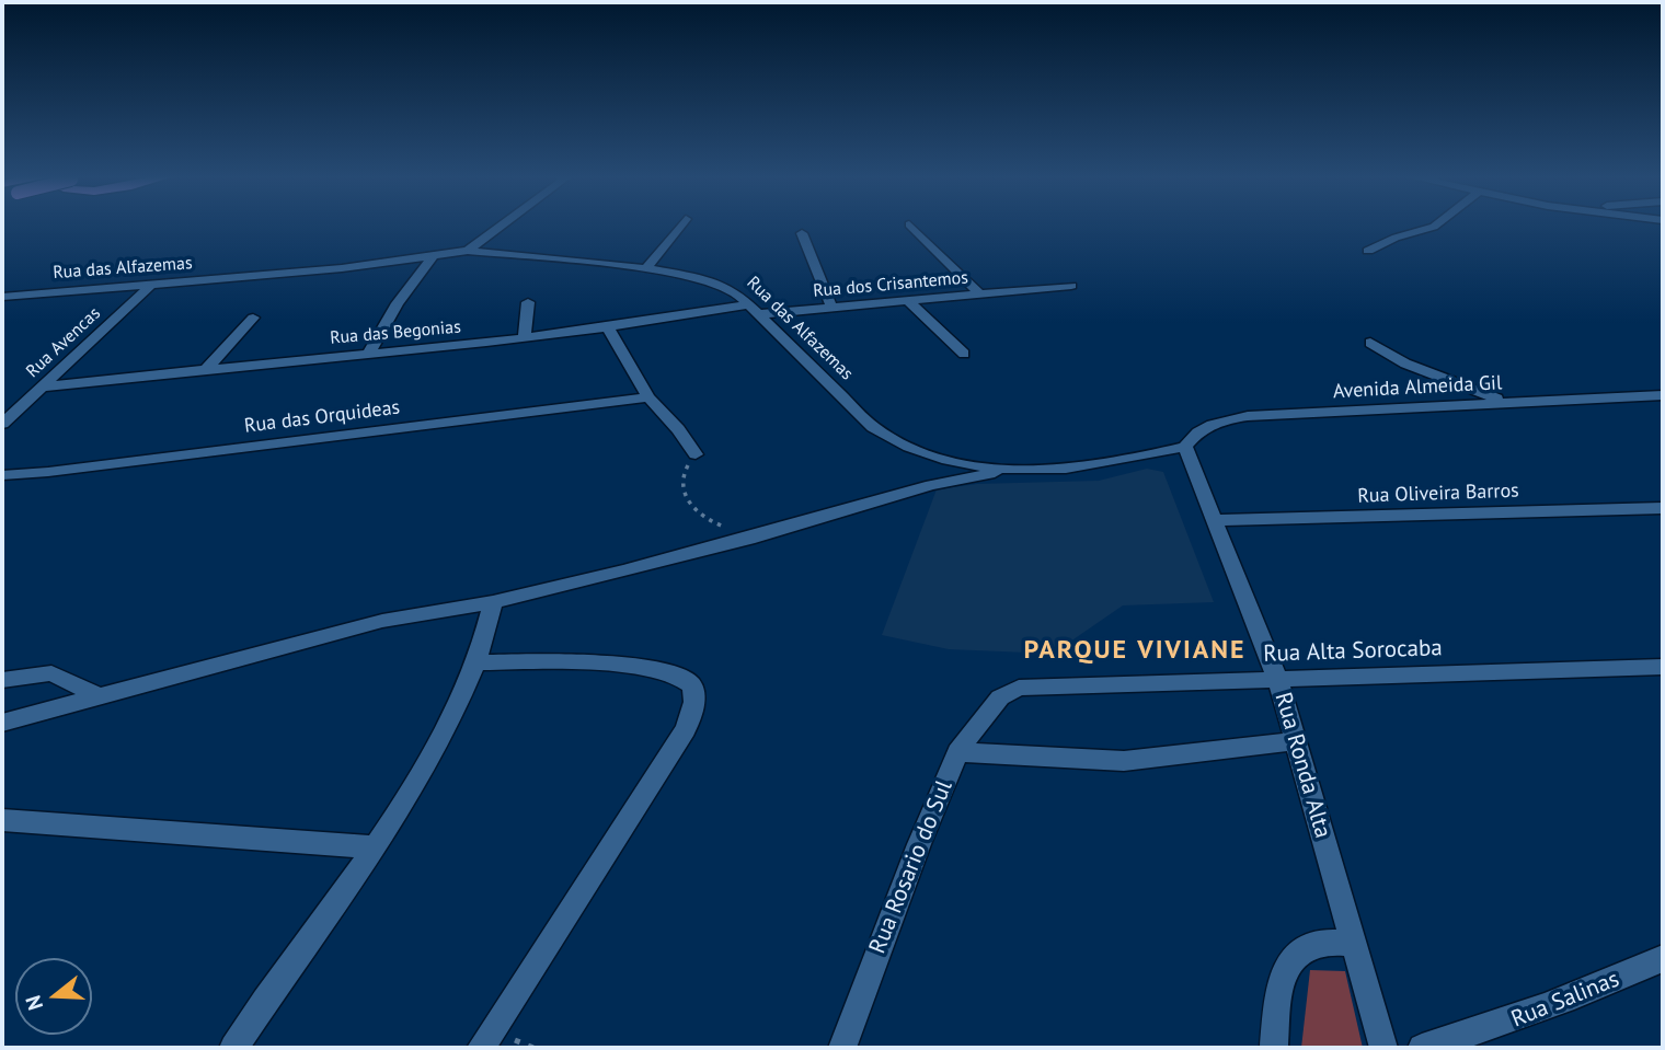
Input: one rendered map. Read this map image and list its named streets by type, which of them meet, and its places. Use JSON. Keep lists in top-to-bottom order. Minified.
{"streets":{"street":["Rua das Alfazemas","Rua dos Crisantemos","Rua das Begonias","Rua Avencas","Avenida Almeida Gil","Rua das Orquideas","Rua Oliveira Barros","Rua Alta Sorocaba","Rua Ronda Alta","Rua Rosario do Sul","Rua Salinas"]},"crossings":[["Rua das Alfazemas","Rua dos Crisantemos"],["Rua das Alfazemas","Rua das Begonias"],["Rua das Alfazemas","Rua Avencas"],["Rua das Alfazemas","Avenida Almeida Gil"],["Rua das Alfazemas","Rua Ronda Alta"],["Rua dos Crisantemos","Rua das Begonias"],["Rua das Begonias","Rua Avencas"],["Avenida Almeida Gil","Rua Ronda Alta"],["Rua Oliveira Barros","Rua Ronda Alta"],["Rua Alta Sorocaba","Rua Ronda Alta"],["Rua Alta Sorocaba","Rua Rosario do Sul"]],"districts":["PARQUE VIVIANE"],"north":"left"}
